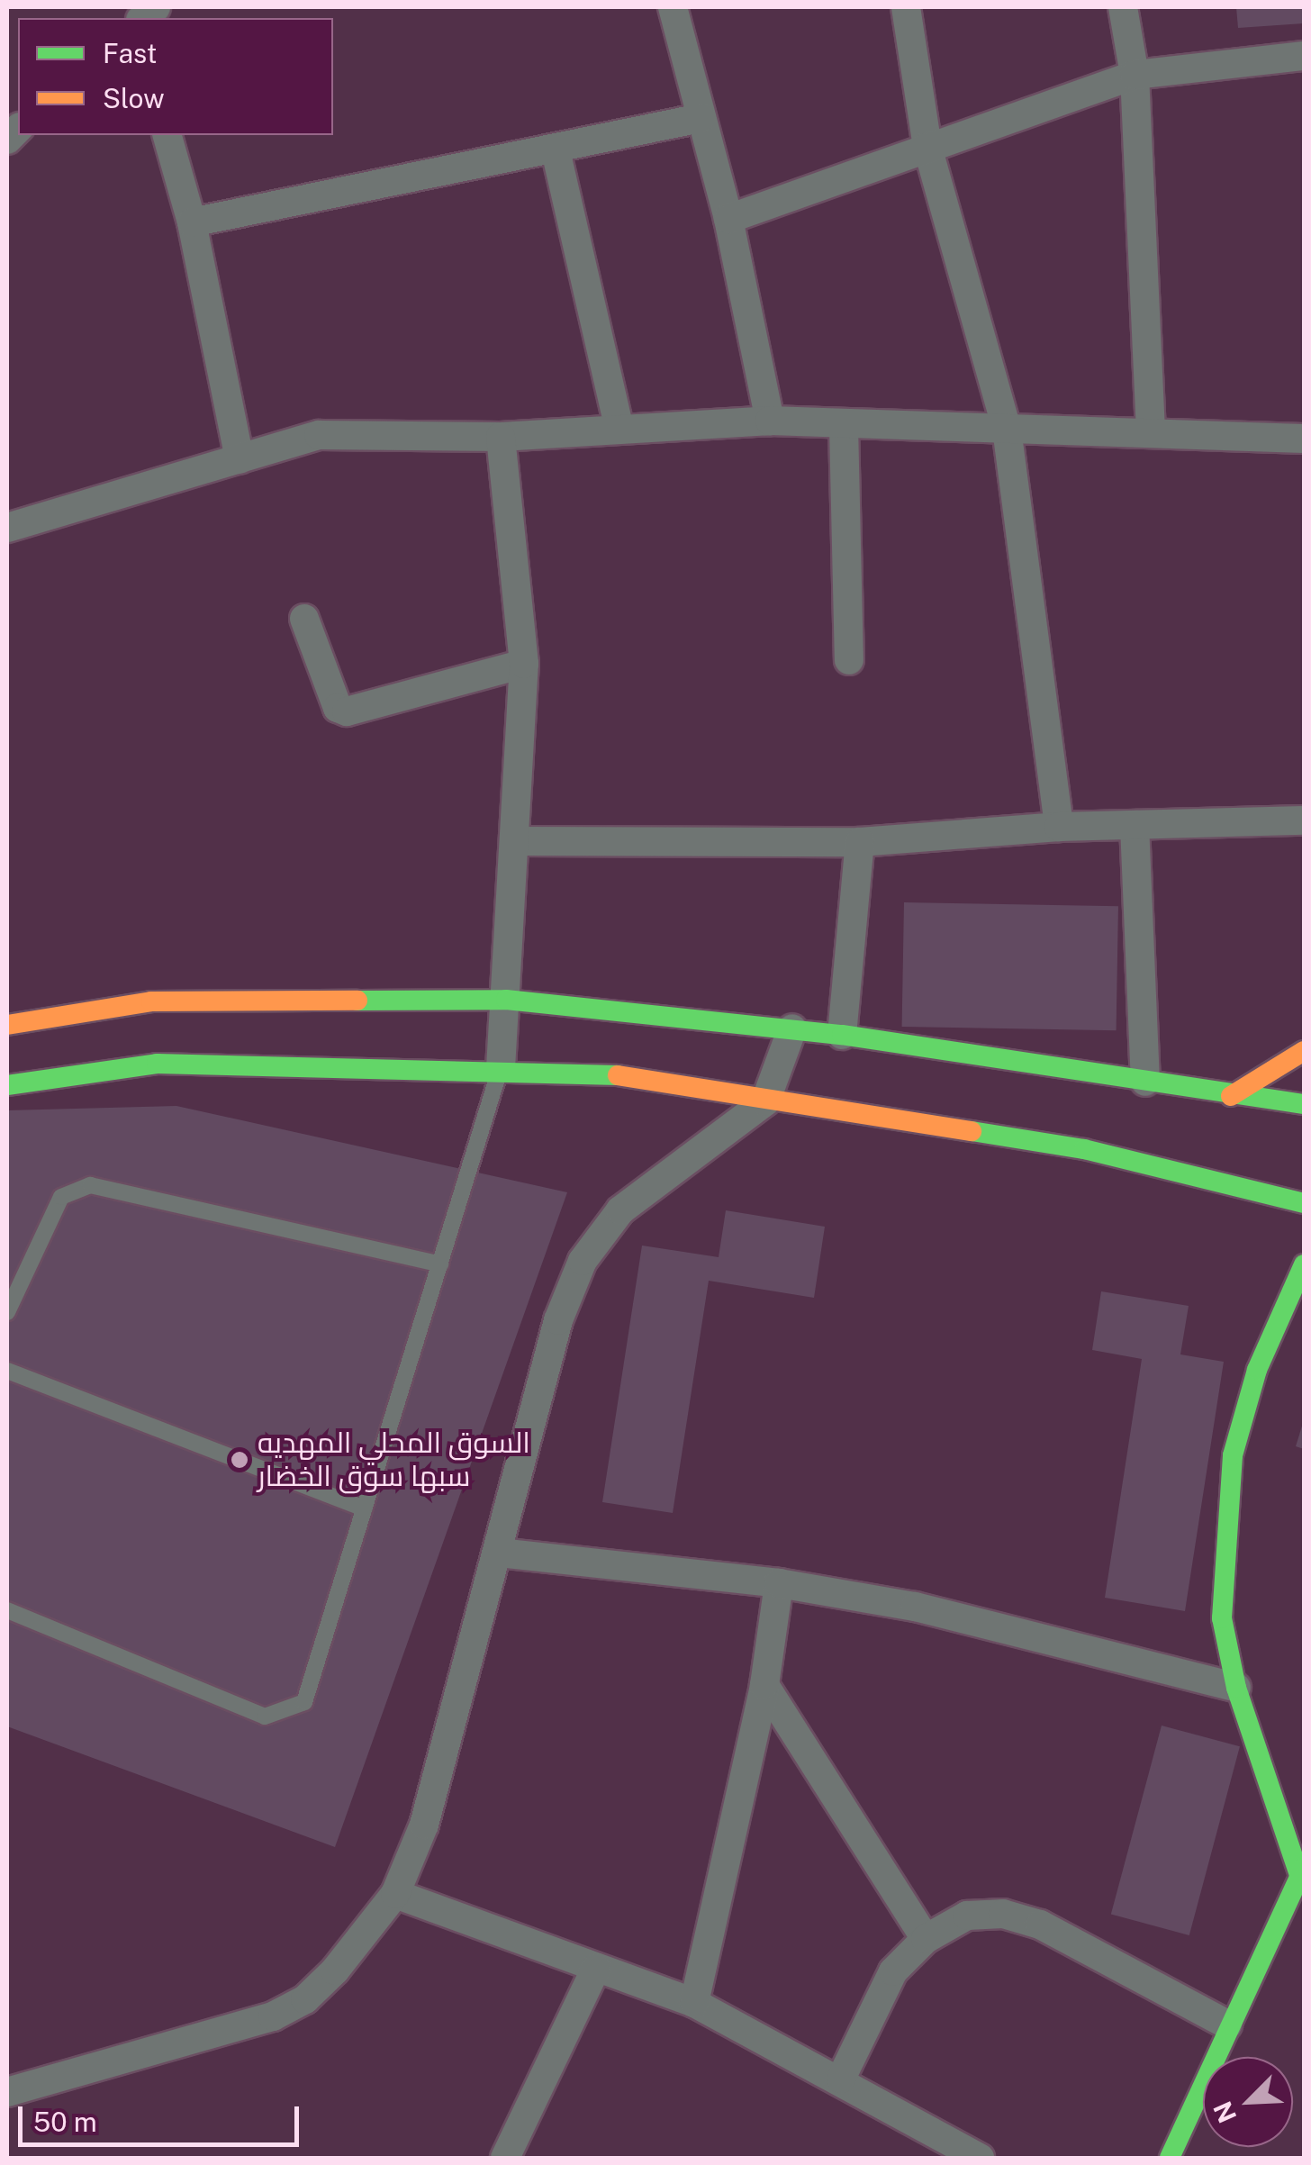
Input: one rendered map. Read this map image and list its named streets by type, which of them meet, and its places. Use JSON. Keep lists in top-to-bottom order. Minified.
{"places":["السوق المحلي المهديه سبها سوق الخضار"],"legend":["Fast","Slow"],"scale_bar":"50 m","north":"bottom left"}
